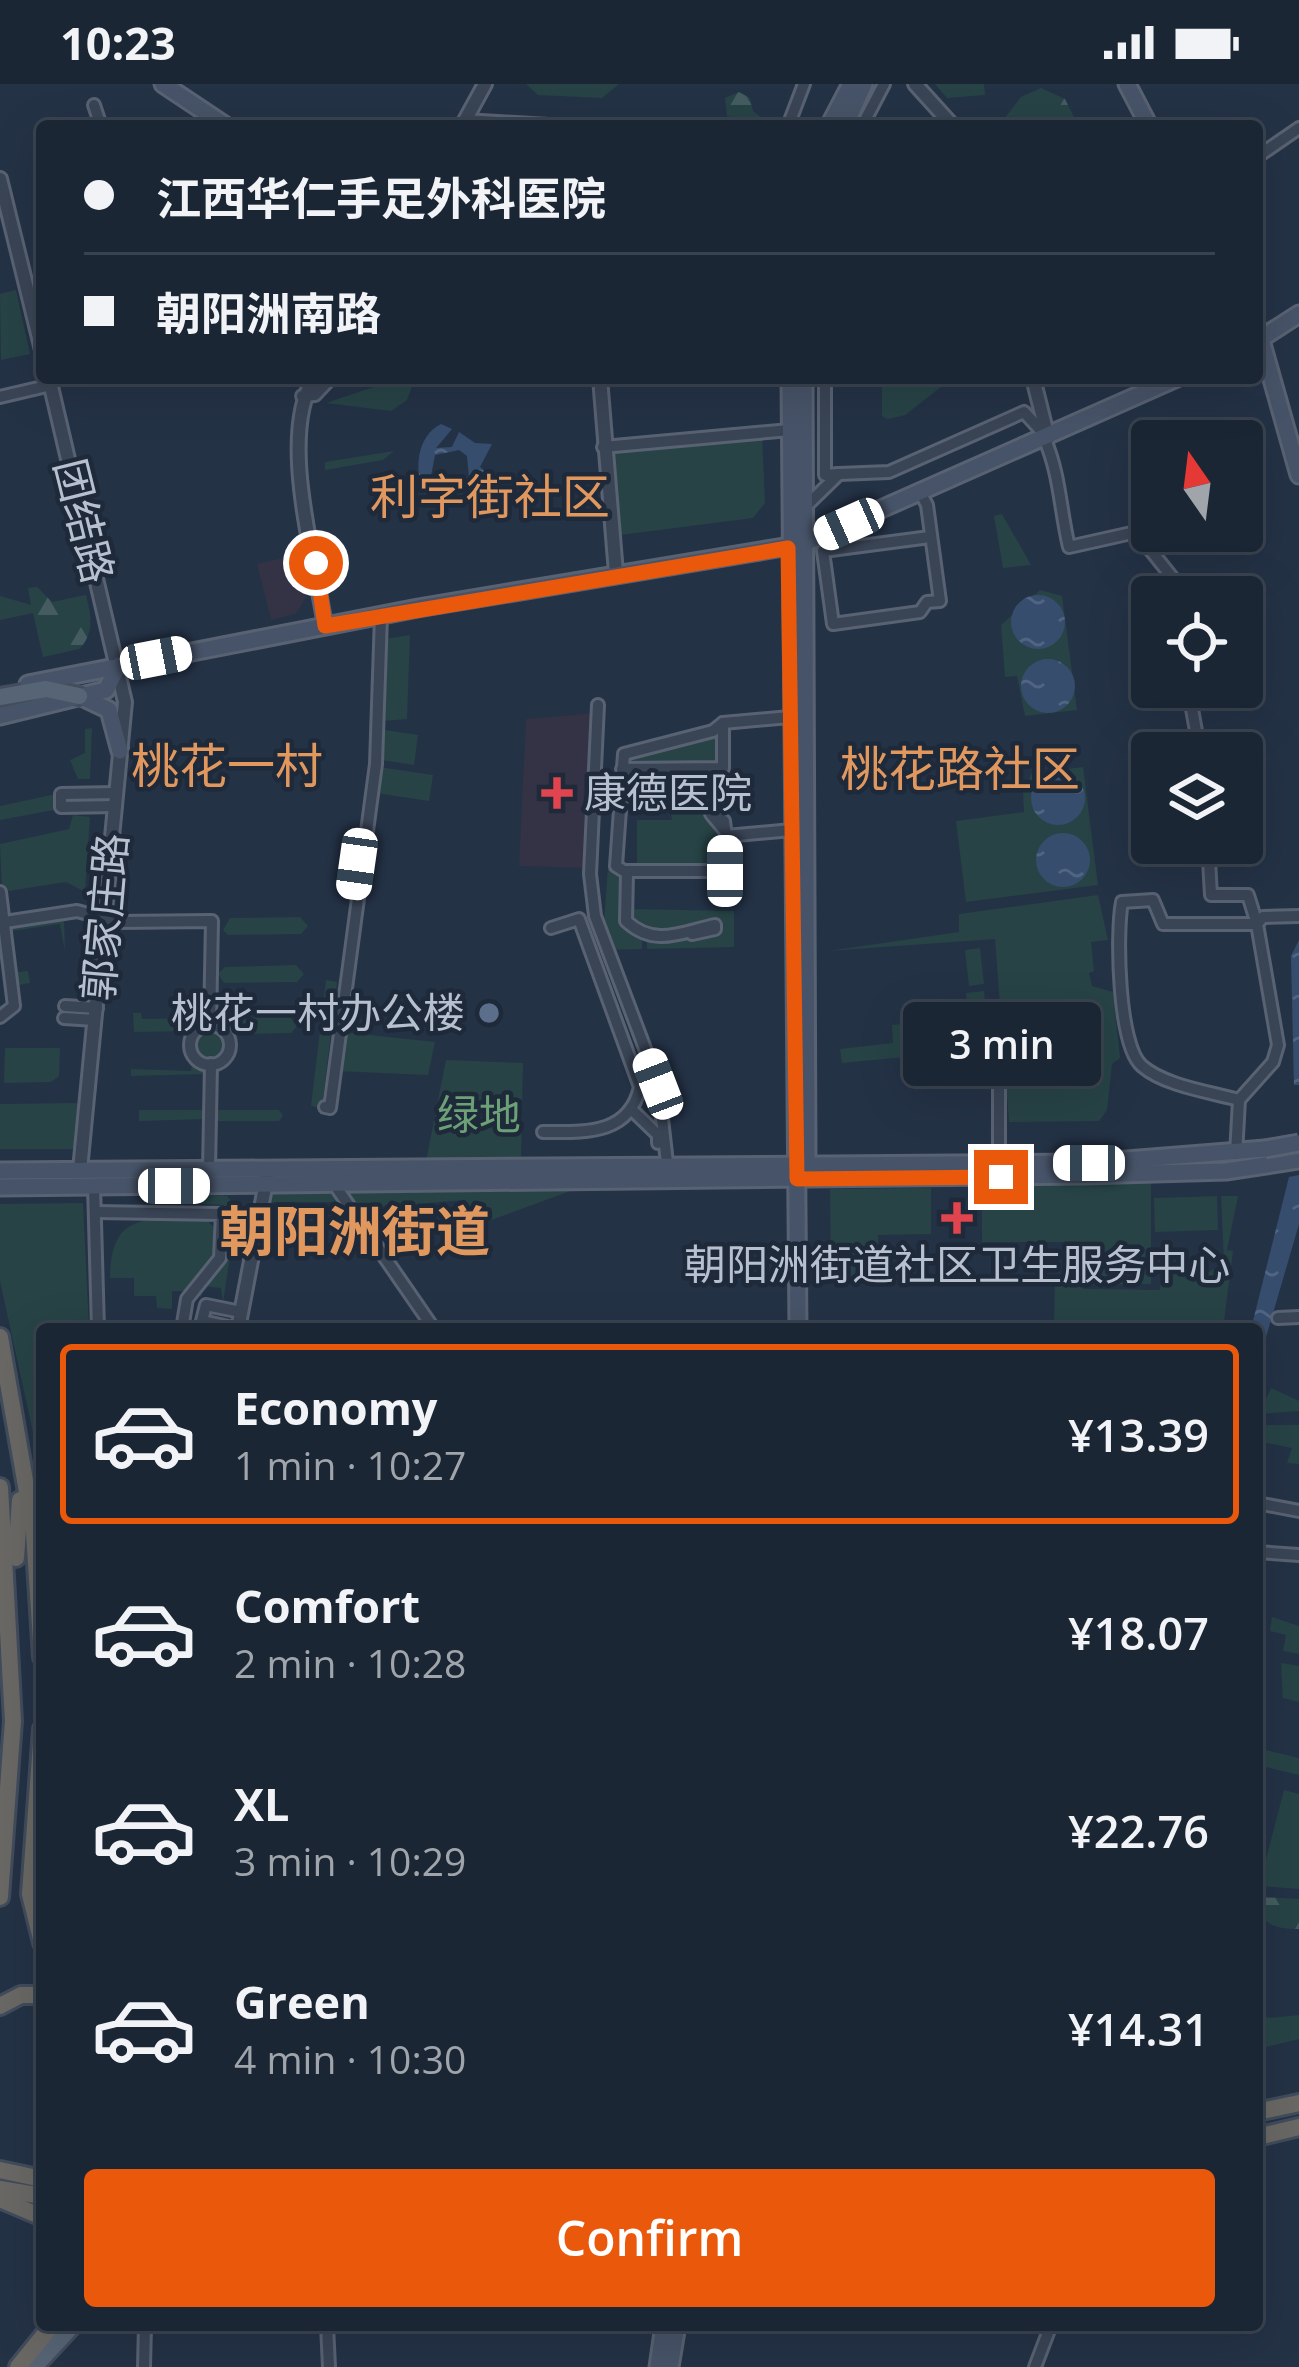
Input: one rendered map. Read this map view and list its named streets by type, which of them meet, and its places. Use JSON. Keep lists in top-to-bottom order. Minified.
{"streets":{"street":["团结路","郭家庄路"]},"crossings":[["团结路","郭家庄路"]],"districts":["利字街社区","桃花一村","桃花路社区","朝阳洲街道"],"parks":["绿地"],"places":{"health":["康德医院","朝阳洲街道社区卫生服务中心"],"other":["桃花一村办公楼"]},"north":"top","page":{"status":"10:23","banner":["江西华仁手足外科医院","朝阳洲南路"],"bubble":"3 min","list":[{"name":"Economy","note":"1 min · 10:27","value":"¥13.39"},{"name":"Comfort","note":"2 min · 10:28","value":"¥18.07"},{"name":"XL","note":"3 min · 10:29","value":"¥22.76"},{"name":"Green","note":"4 min · 10:30","value":"¥14.31"}],"buttons":"Confirm"}}
